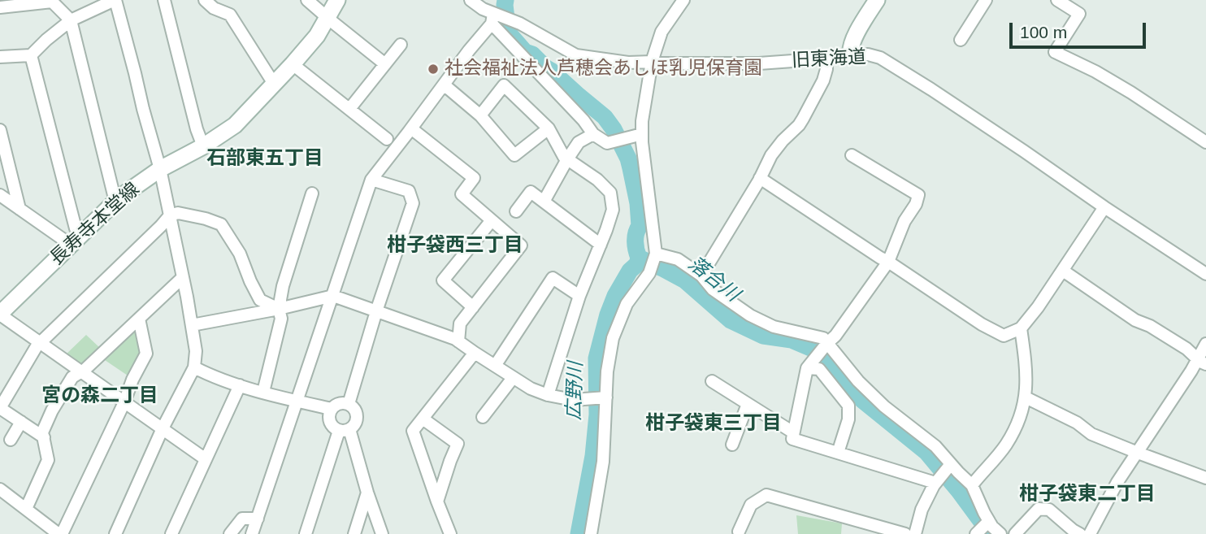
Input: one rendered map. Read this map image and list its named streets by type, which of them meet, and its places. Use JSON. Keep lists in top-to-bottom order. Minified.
{"streets":{"main road":["長寿寺本堂線"],"street":["旧東海道"]},"districts":["石部東五丁目","柑子袋西三丁目","宮の森二丁目","柑子袋東三丁目","柑子袋東二丁目"],"water":["落合川","広野川"],"places":["社会福祉法人芦穂会あしほ乳児保育園"],"scale_bar":"100 m"}
